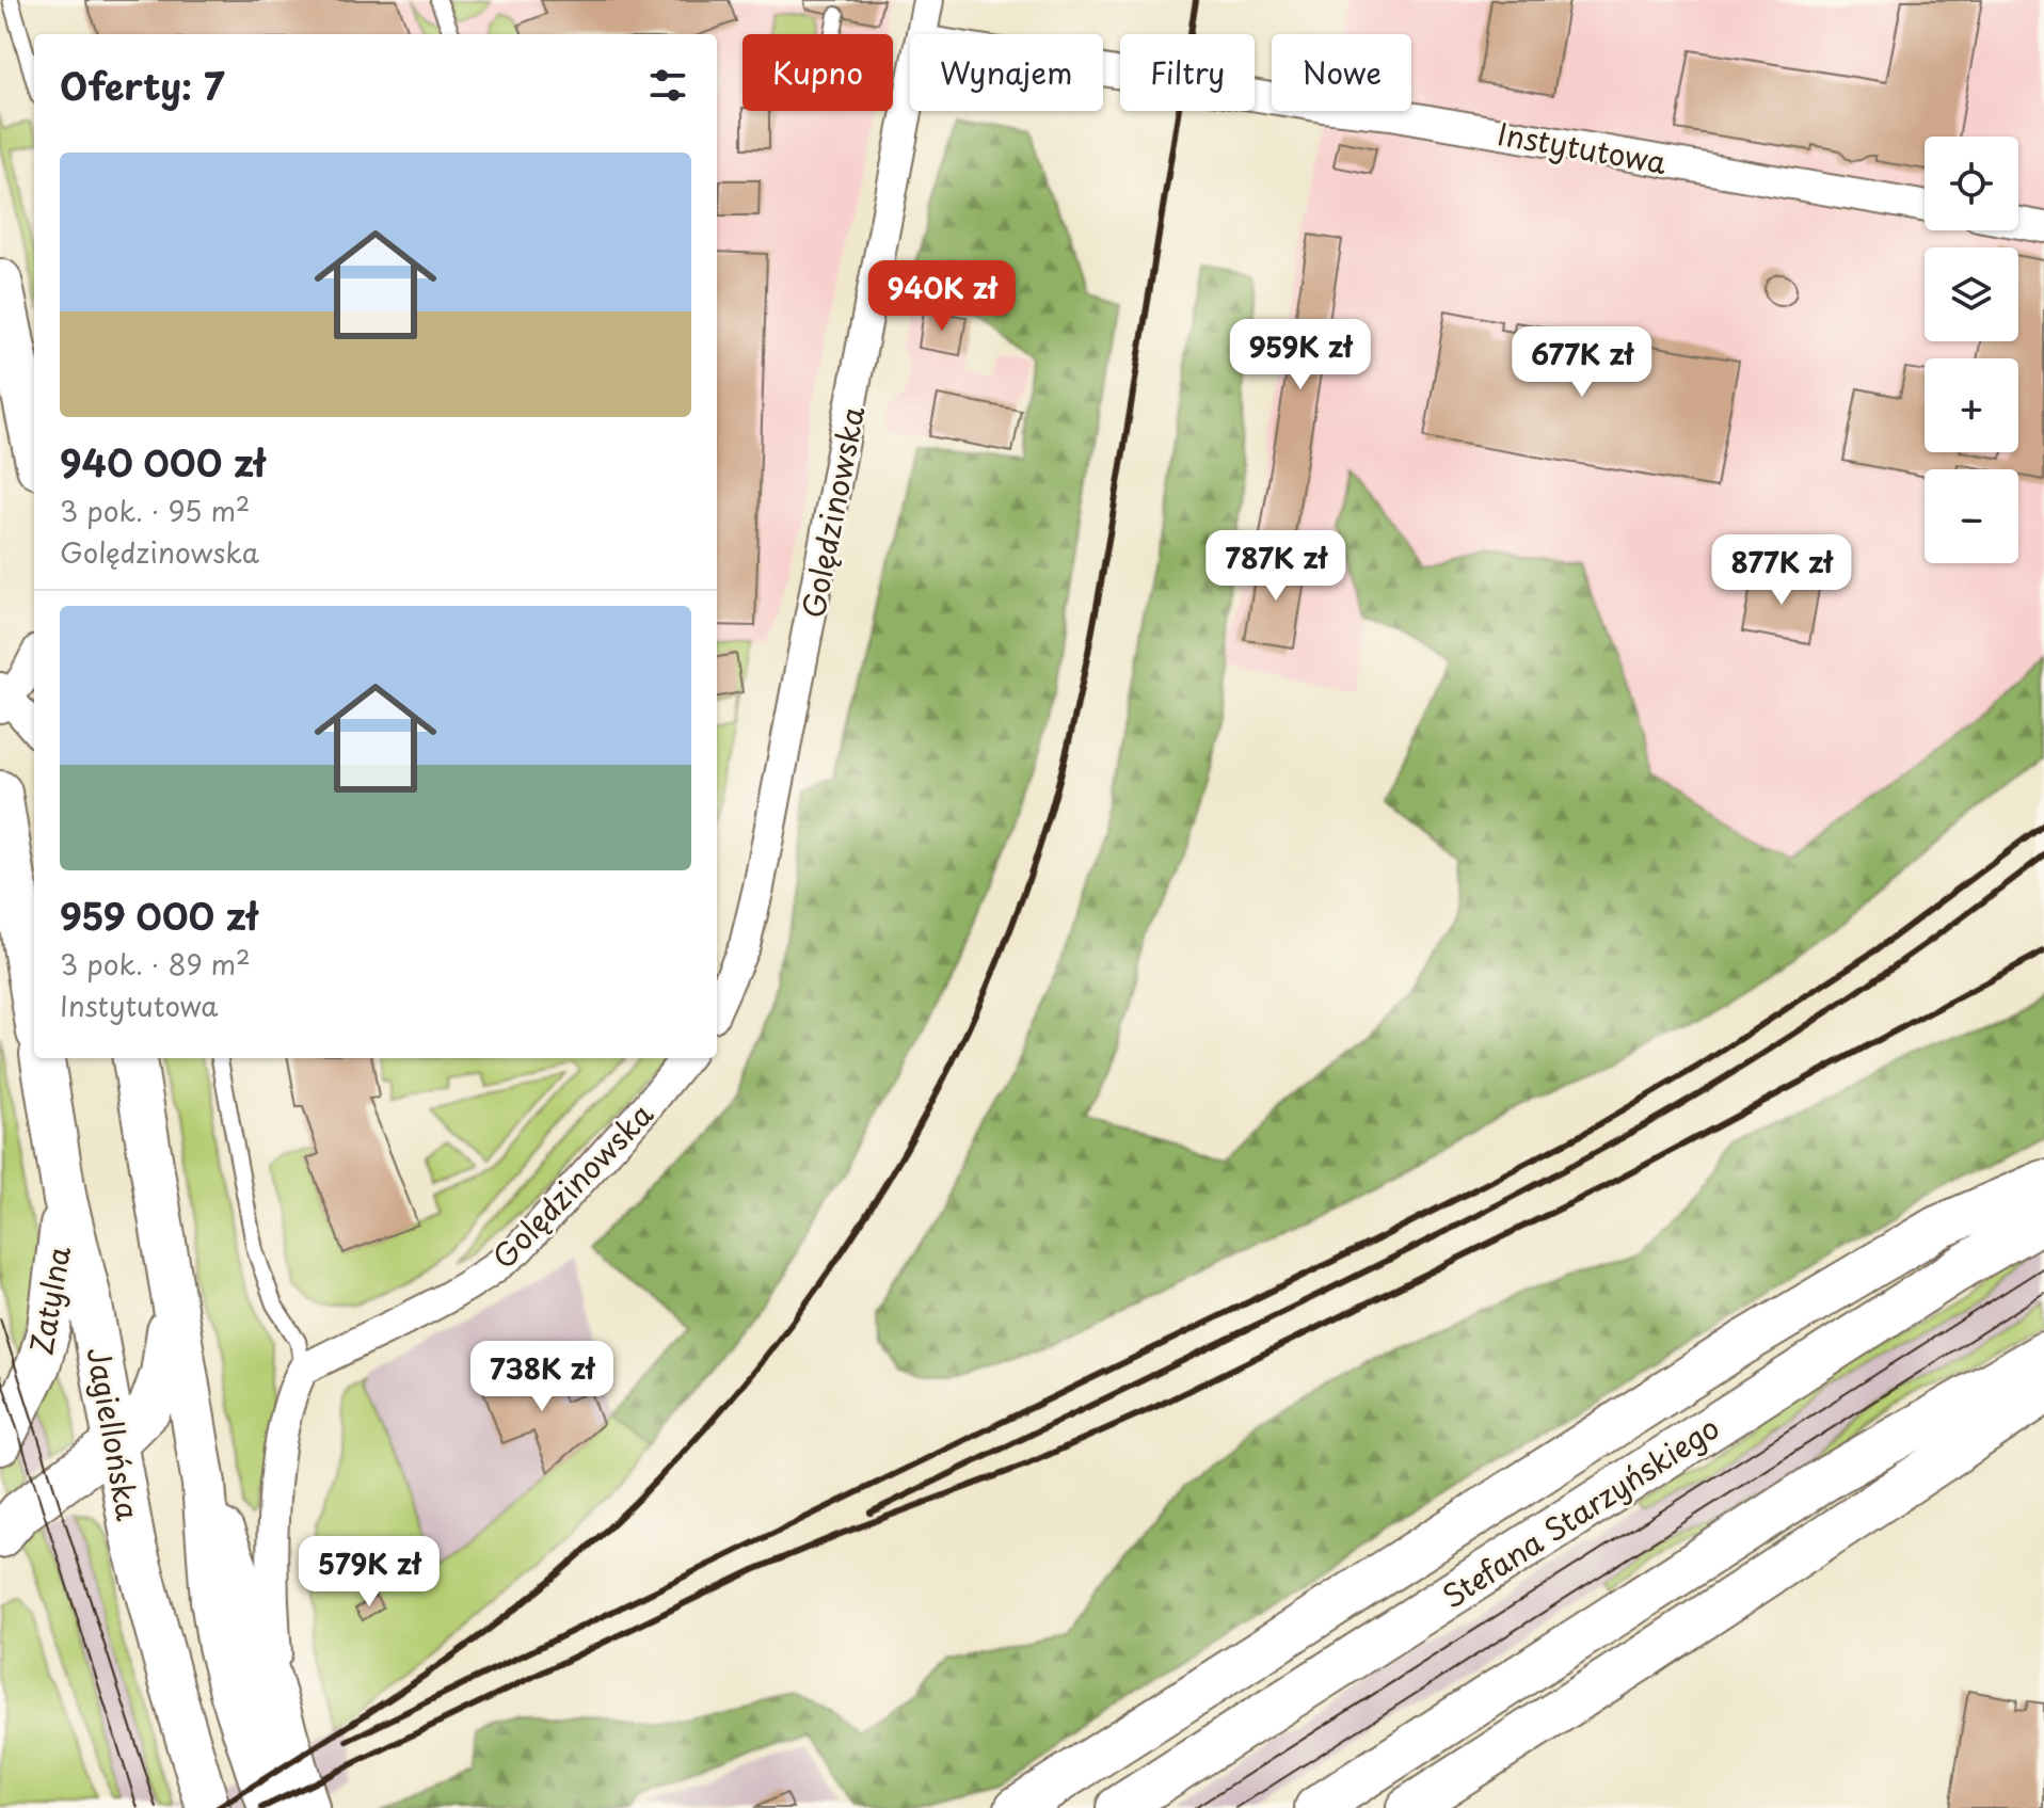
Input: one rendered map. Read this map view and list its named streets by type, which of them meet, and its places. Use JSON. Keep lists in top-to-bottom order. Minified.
{"streets":{"main road":["Zatylna","Jagiellońska","Stefana Starzyńskiego"],"street":["Instytutowa","Golędzinowska"]},"crossings":[["Zatylna","Jagiellońska"]],"page":{"chip":["Kupno","Wynajem","Filtry","Nowe"],"heading":"Oferty: 7","map_buttons":["+","−"],"list":[{"name":"940 000 zł","note":"3 pok. · 95 m² · Golędzinowska"},{"name":"959 000 zł","note":"3 pok. · 89 m² · Instytutowa"}],"price":["940K zł","959K zł","677K zł","787K zł","877K zł","738K zł","579K zł"]}}
